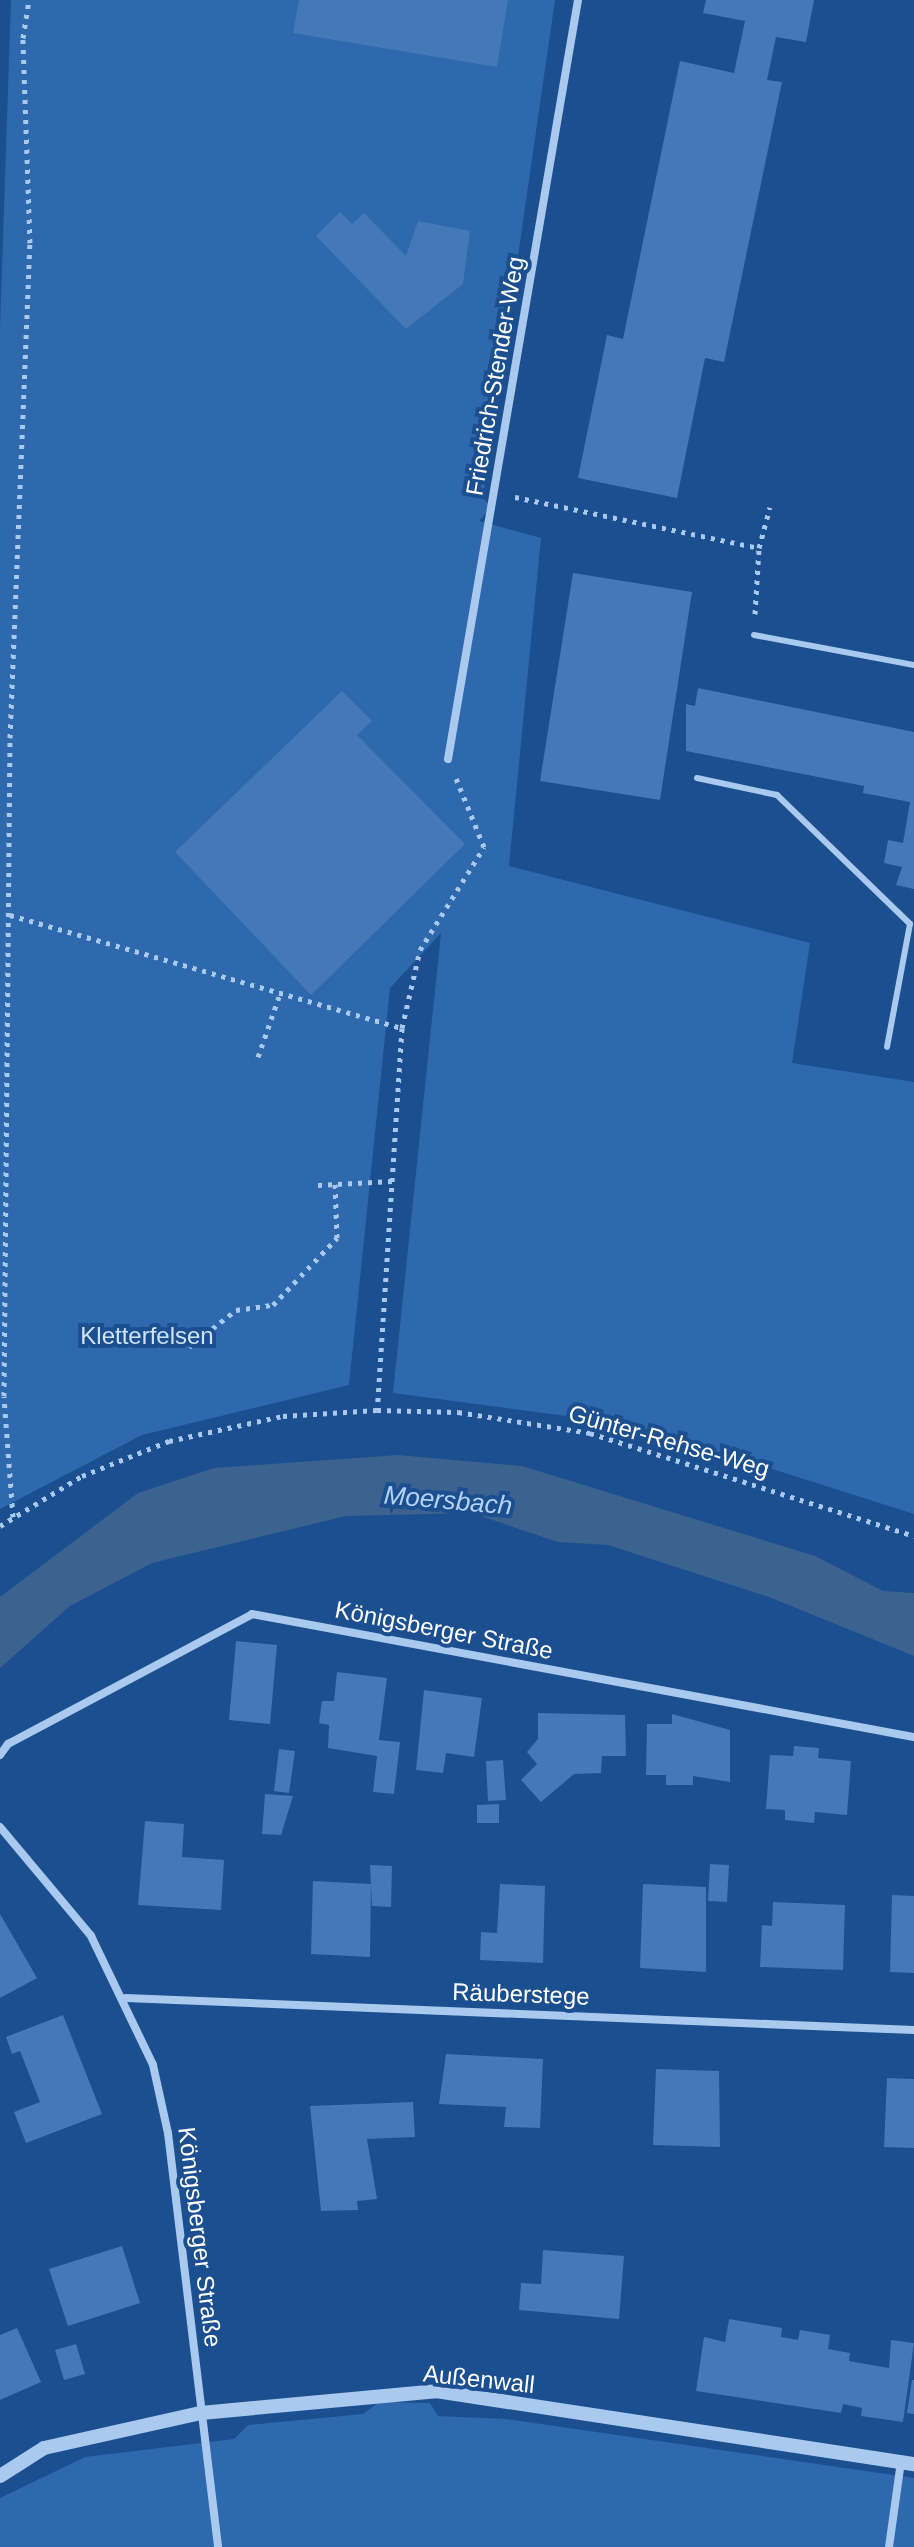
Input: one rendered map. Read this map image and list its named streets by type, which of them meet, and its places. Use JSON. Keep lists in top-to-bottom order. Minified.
{"streets":{"street":["Friedrich-Stender-Weg","Königsberger Straße","Räuberstege","Außenwall"],"path":["Günter-Rehse-Weg"]},"crossings":[["Königsberger Straße","Räuberstege"],["Königsberger Straße","Außenwall"]],"water":["Moersbach"],"parks":["Kletterfelsen"]}
